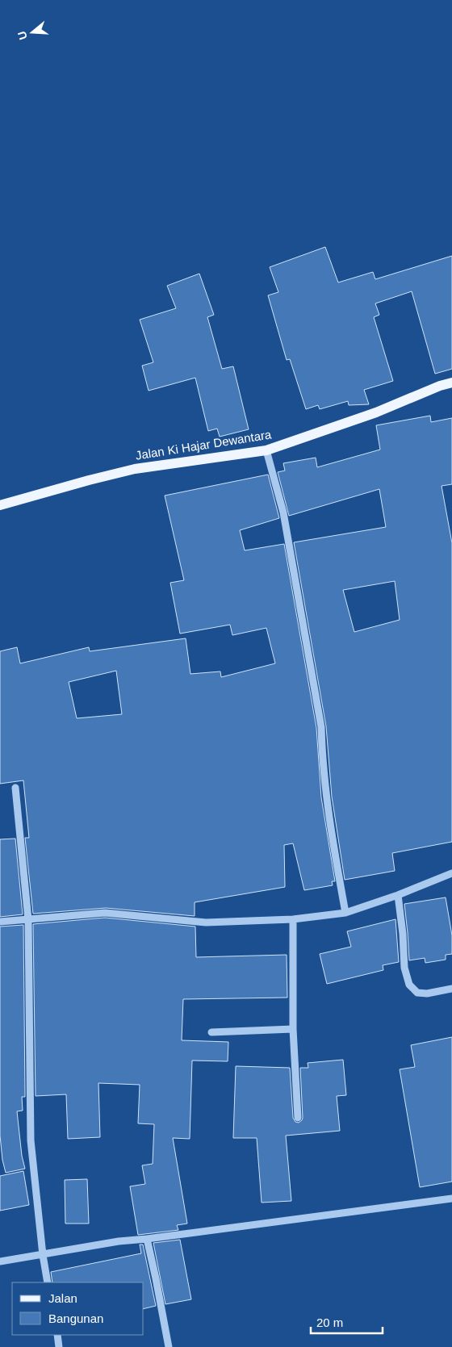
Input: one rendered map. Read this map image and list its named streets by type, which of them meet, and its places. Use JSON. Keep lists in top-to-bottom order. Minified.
{"streets":{"main road":["Jalan Ki Hajar Dewantara"]},"legend":["Jalan","Bangunan"],"scale_bar":"20 m","north":"left"}
